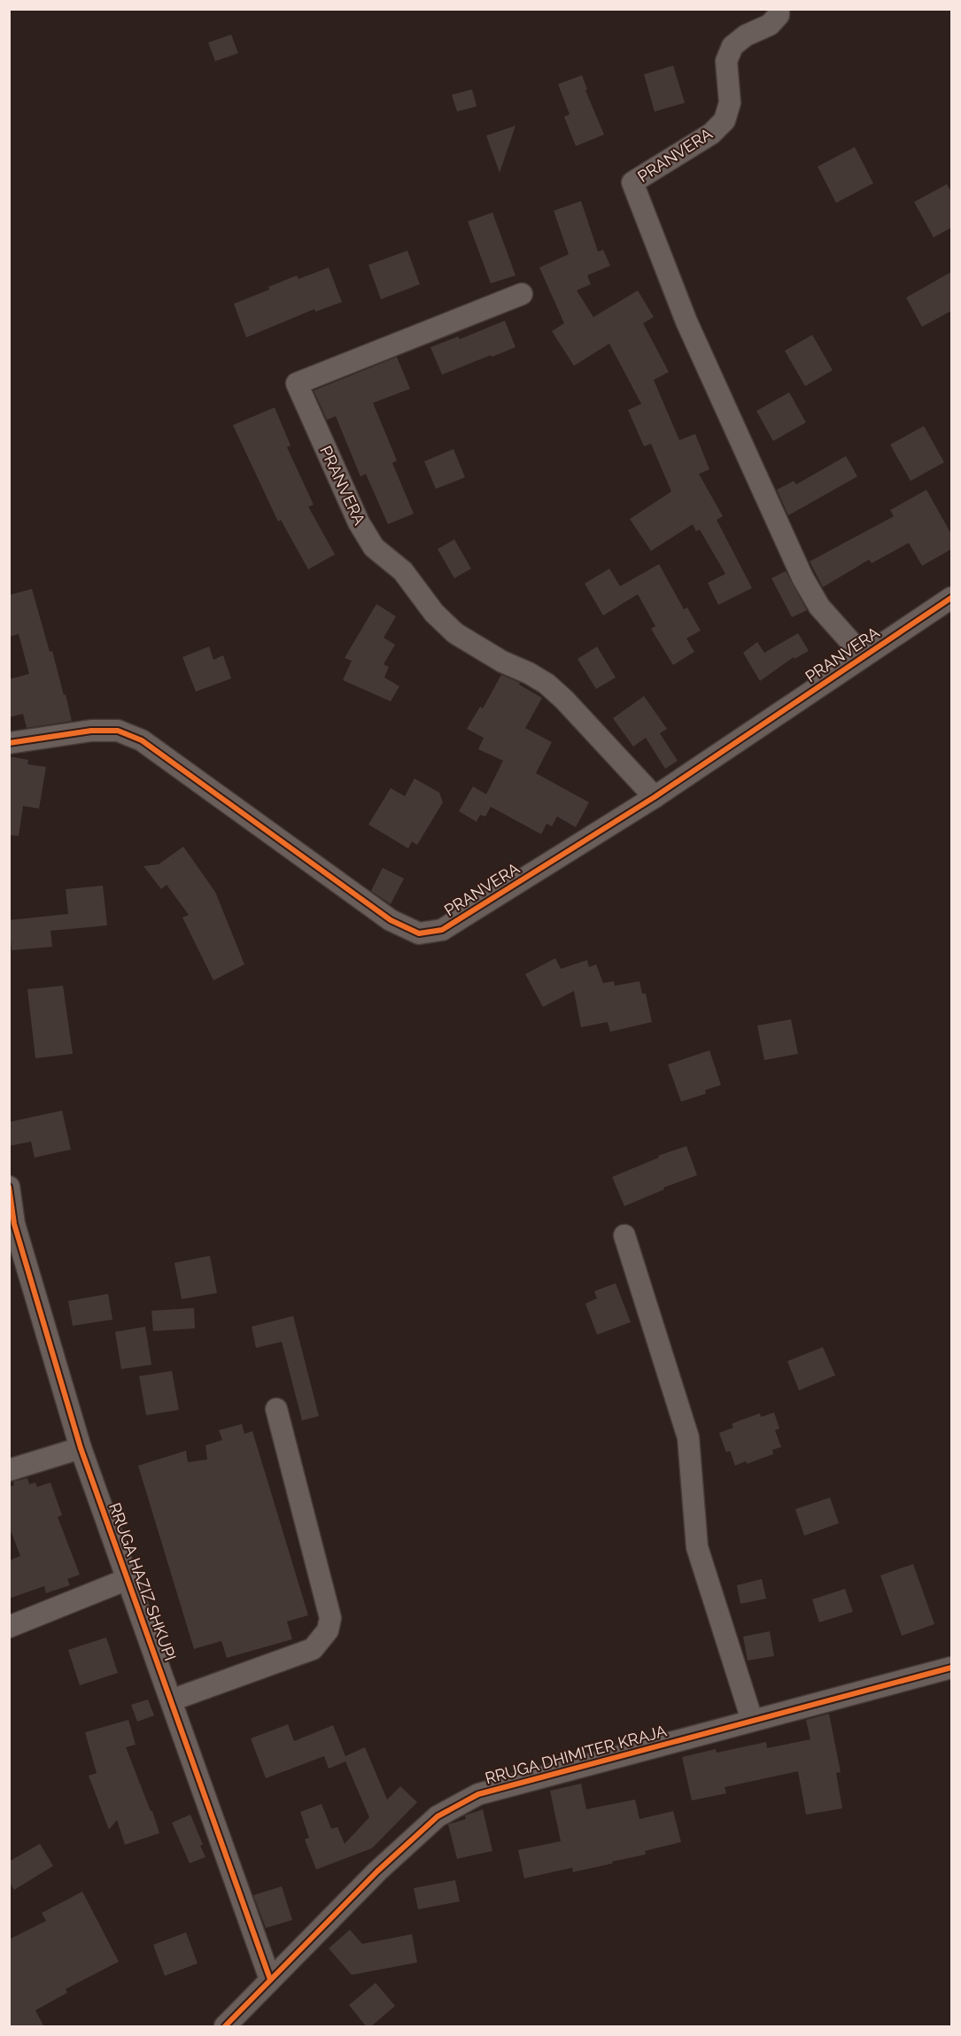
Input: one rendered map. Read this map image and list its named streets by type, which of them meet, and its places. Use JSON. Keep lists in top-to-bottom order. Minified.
{"streets":{"street":["PRANVERA","RRUGA HAZIZ SHKUPI","RRUGA DHIMITER KRAJA"]},"crossings":[["RRUGA HAZIZ SHKUPI","RRUGA DHIMITER KRAJA"]]}
